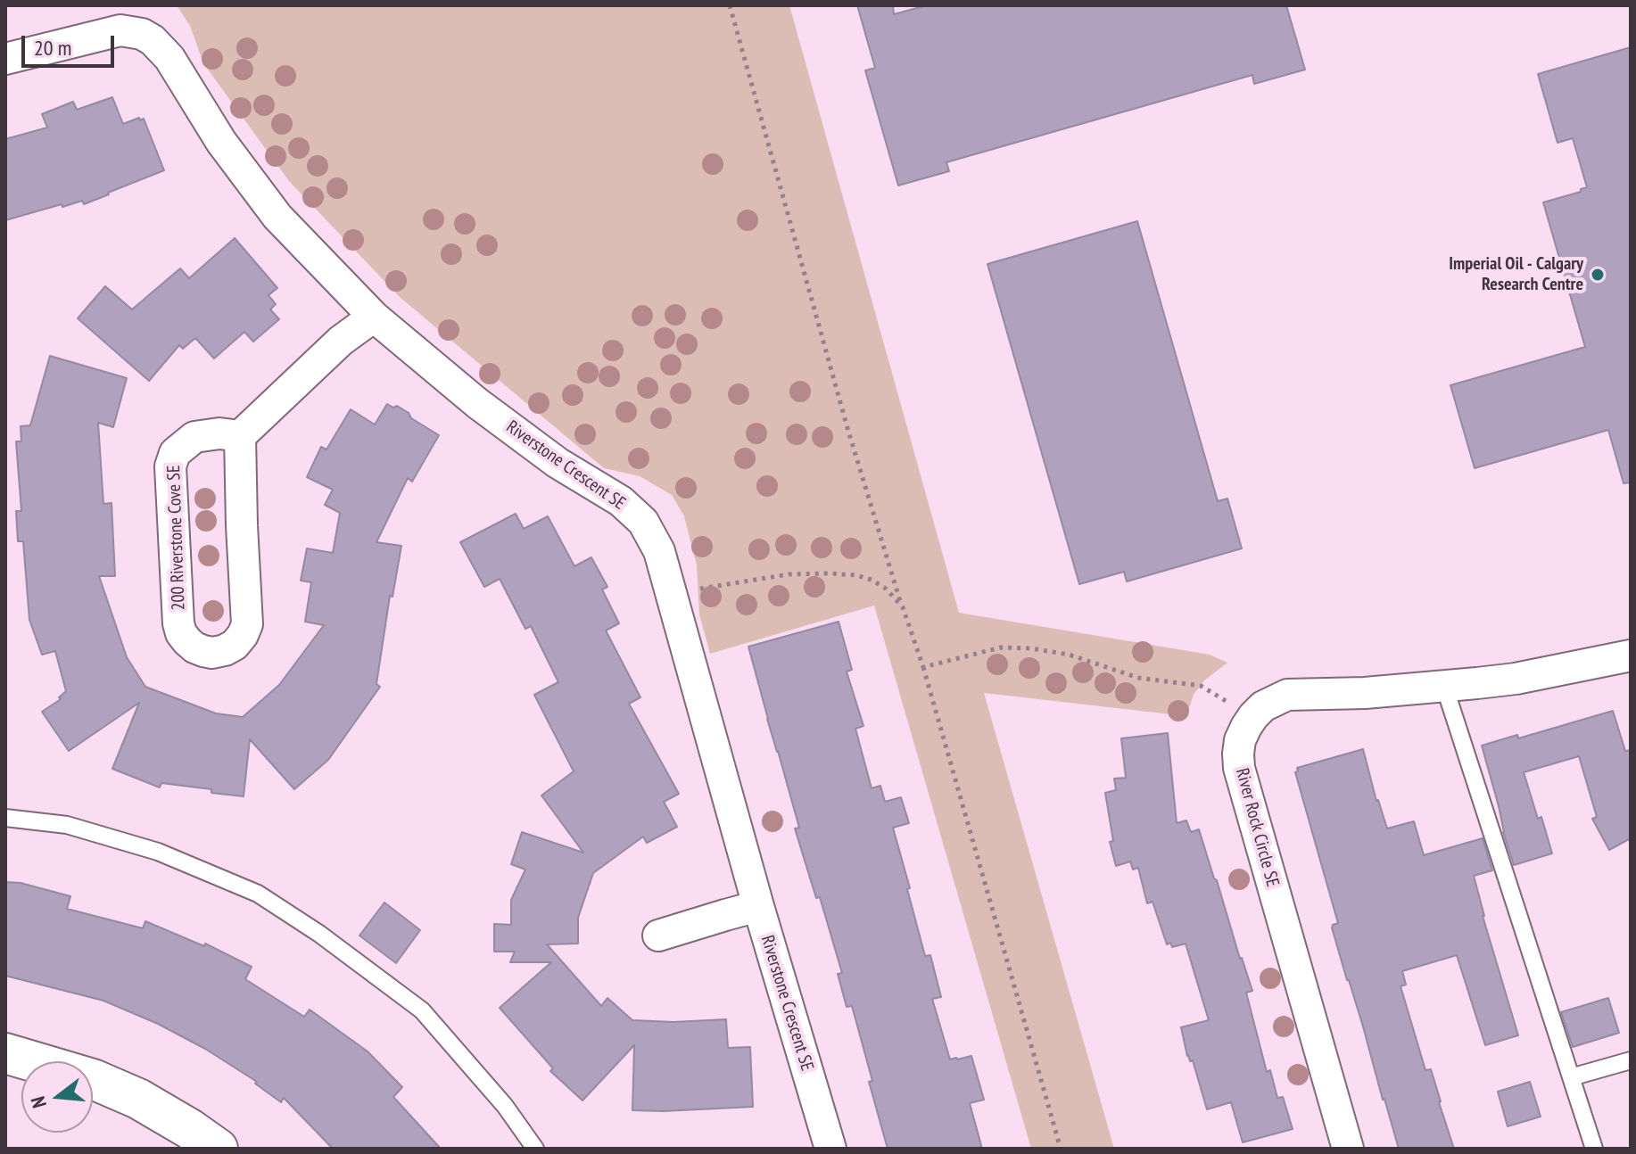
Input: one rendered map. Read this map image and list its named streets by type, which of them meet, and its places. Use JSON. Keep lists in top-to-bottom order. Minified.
{"streets":{"street":["Riverstone Crescent SE","200 Riverstone Cove SE","River Rock Circle SE"]},"places":["Imperial Oil - Calgary Research Centre"],"scale_bar":"20 m","north":"left"}
